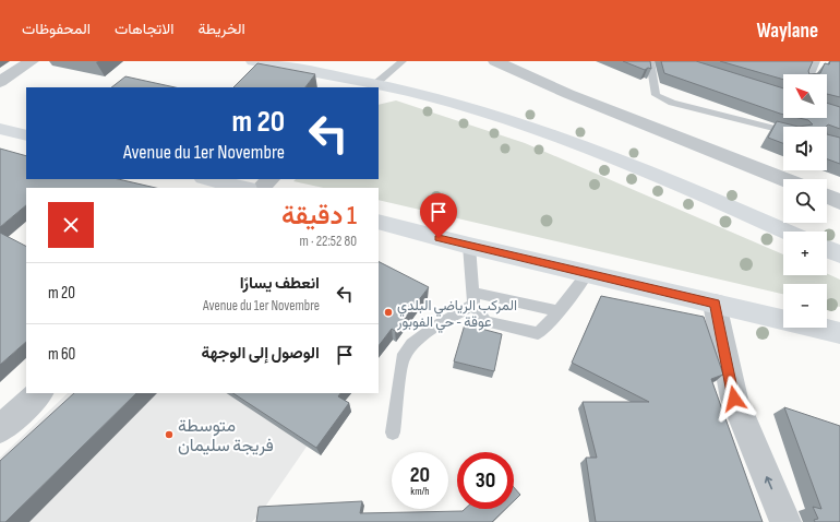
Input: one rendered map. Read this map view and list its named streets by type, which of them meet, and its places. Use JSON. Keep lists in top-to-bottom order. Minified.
{"places":["المركب الرياضي البلدي عوقة - حي الفوبور","متوسطة فريجة سليمان"],"north":"top left","page":{"header":"Waylane","nav":["الخريطة","الاتجاهات","المحفوظات"],"map_buttons":["+","−"],"turn":["20 m","Avenue du 1er Novembre"],"heading":["1 دقيقة","80 m · 22:52"],"list":[{"name":"انعطف يسارًا","note":"Avenue du 1er Novembre","value":"20 m"},{"name":"الوصول إلى الوجهة","value":"60 m"}],"speed":"20 km/h","limit":"30"}}
